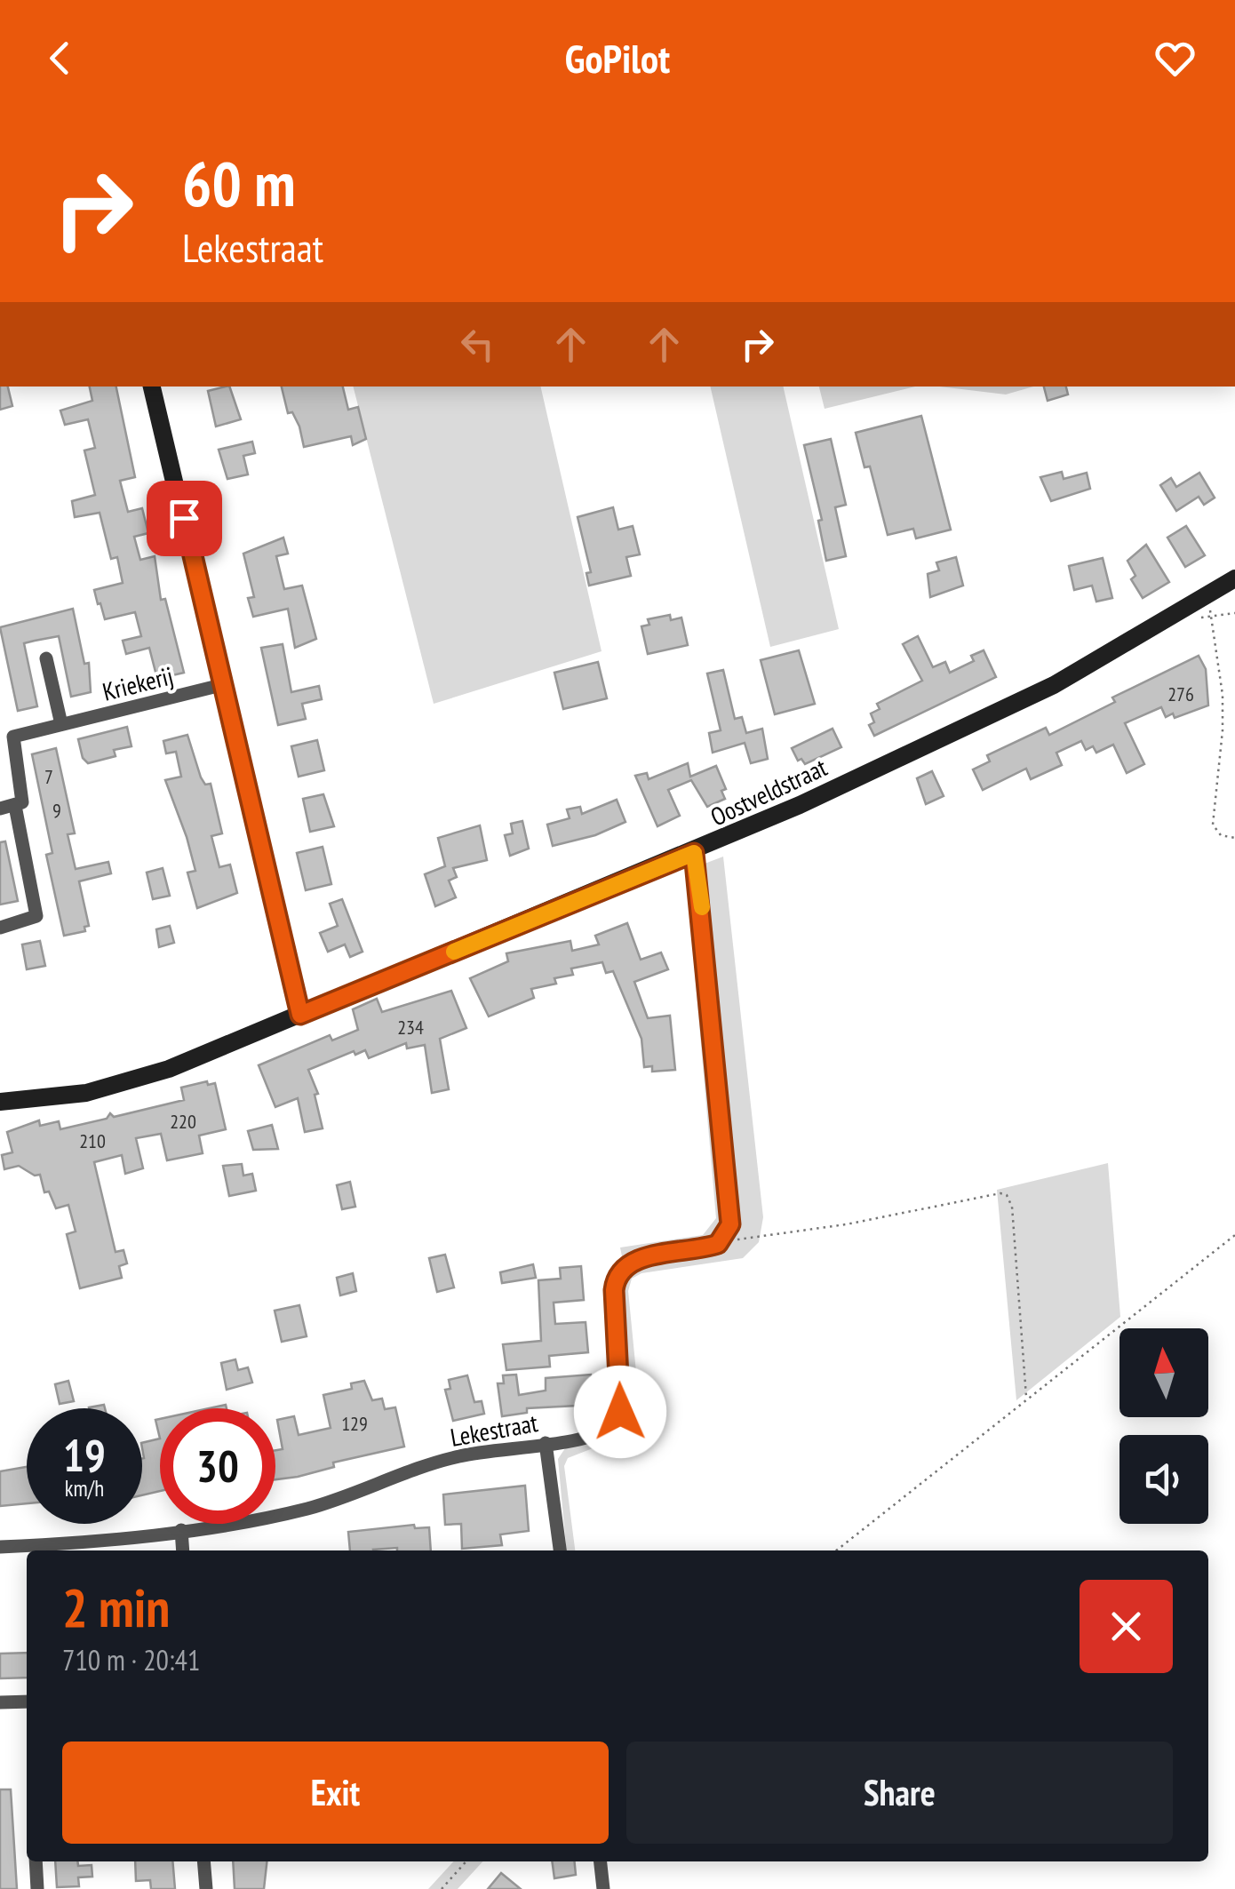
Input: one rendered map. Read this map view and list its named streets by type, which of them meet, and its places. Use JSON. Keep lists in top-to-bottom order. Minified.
{"streets":{"street":["Kriekerij","Oostveldstraat","Lekestraat"]},"house_numbers":["276","7","9","234","220","210","129"],"north":"top","page":{"header":"GoPilot","turn":["60 m","Lekestraat"],"speed":"19 km/h","limit":"30","heading":["2 min","710 m · 20:41"],"buttons":["Exit","Share"]}}
